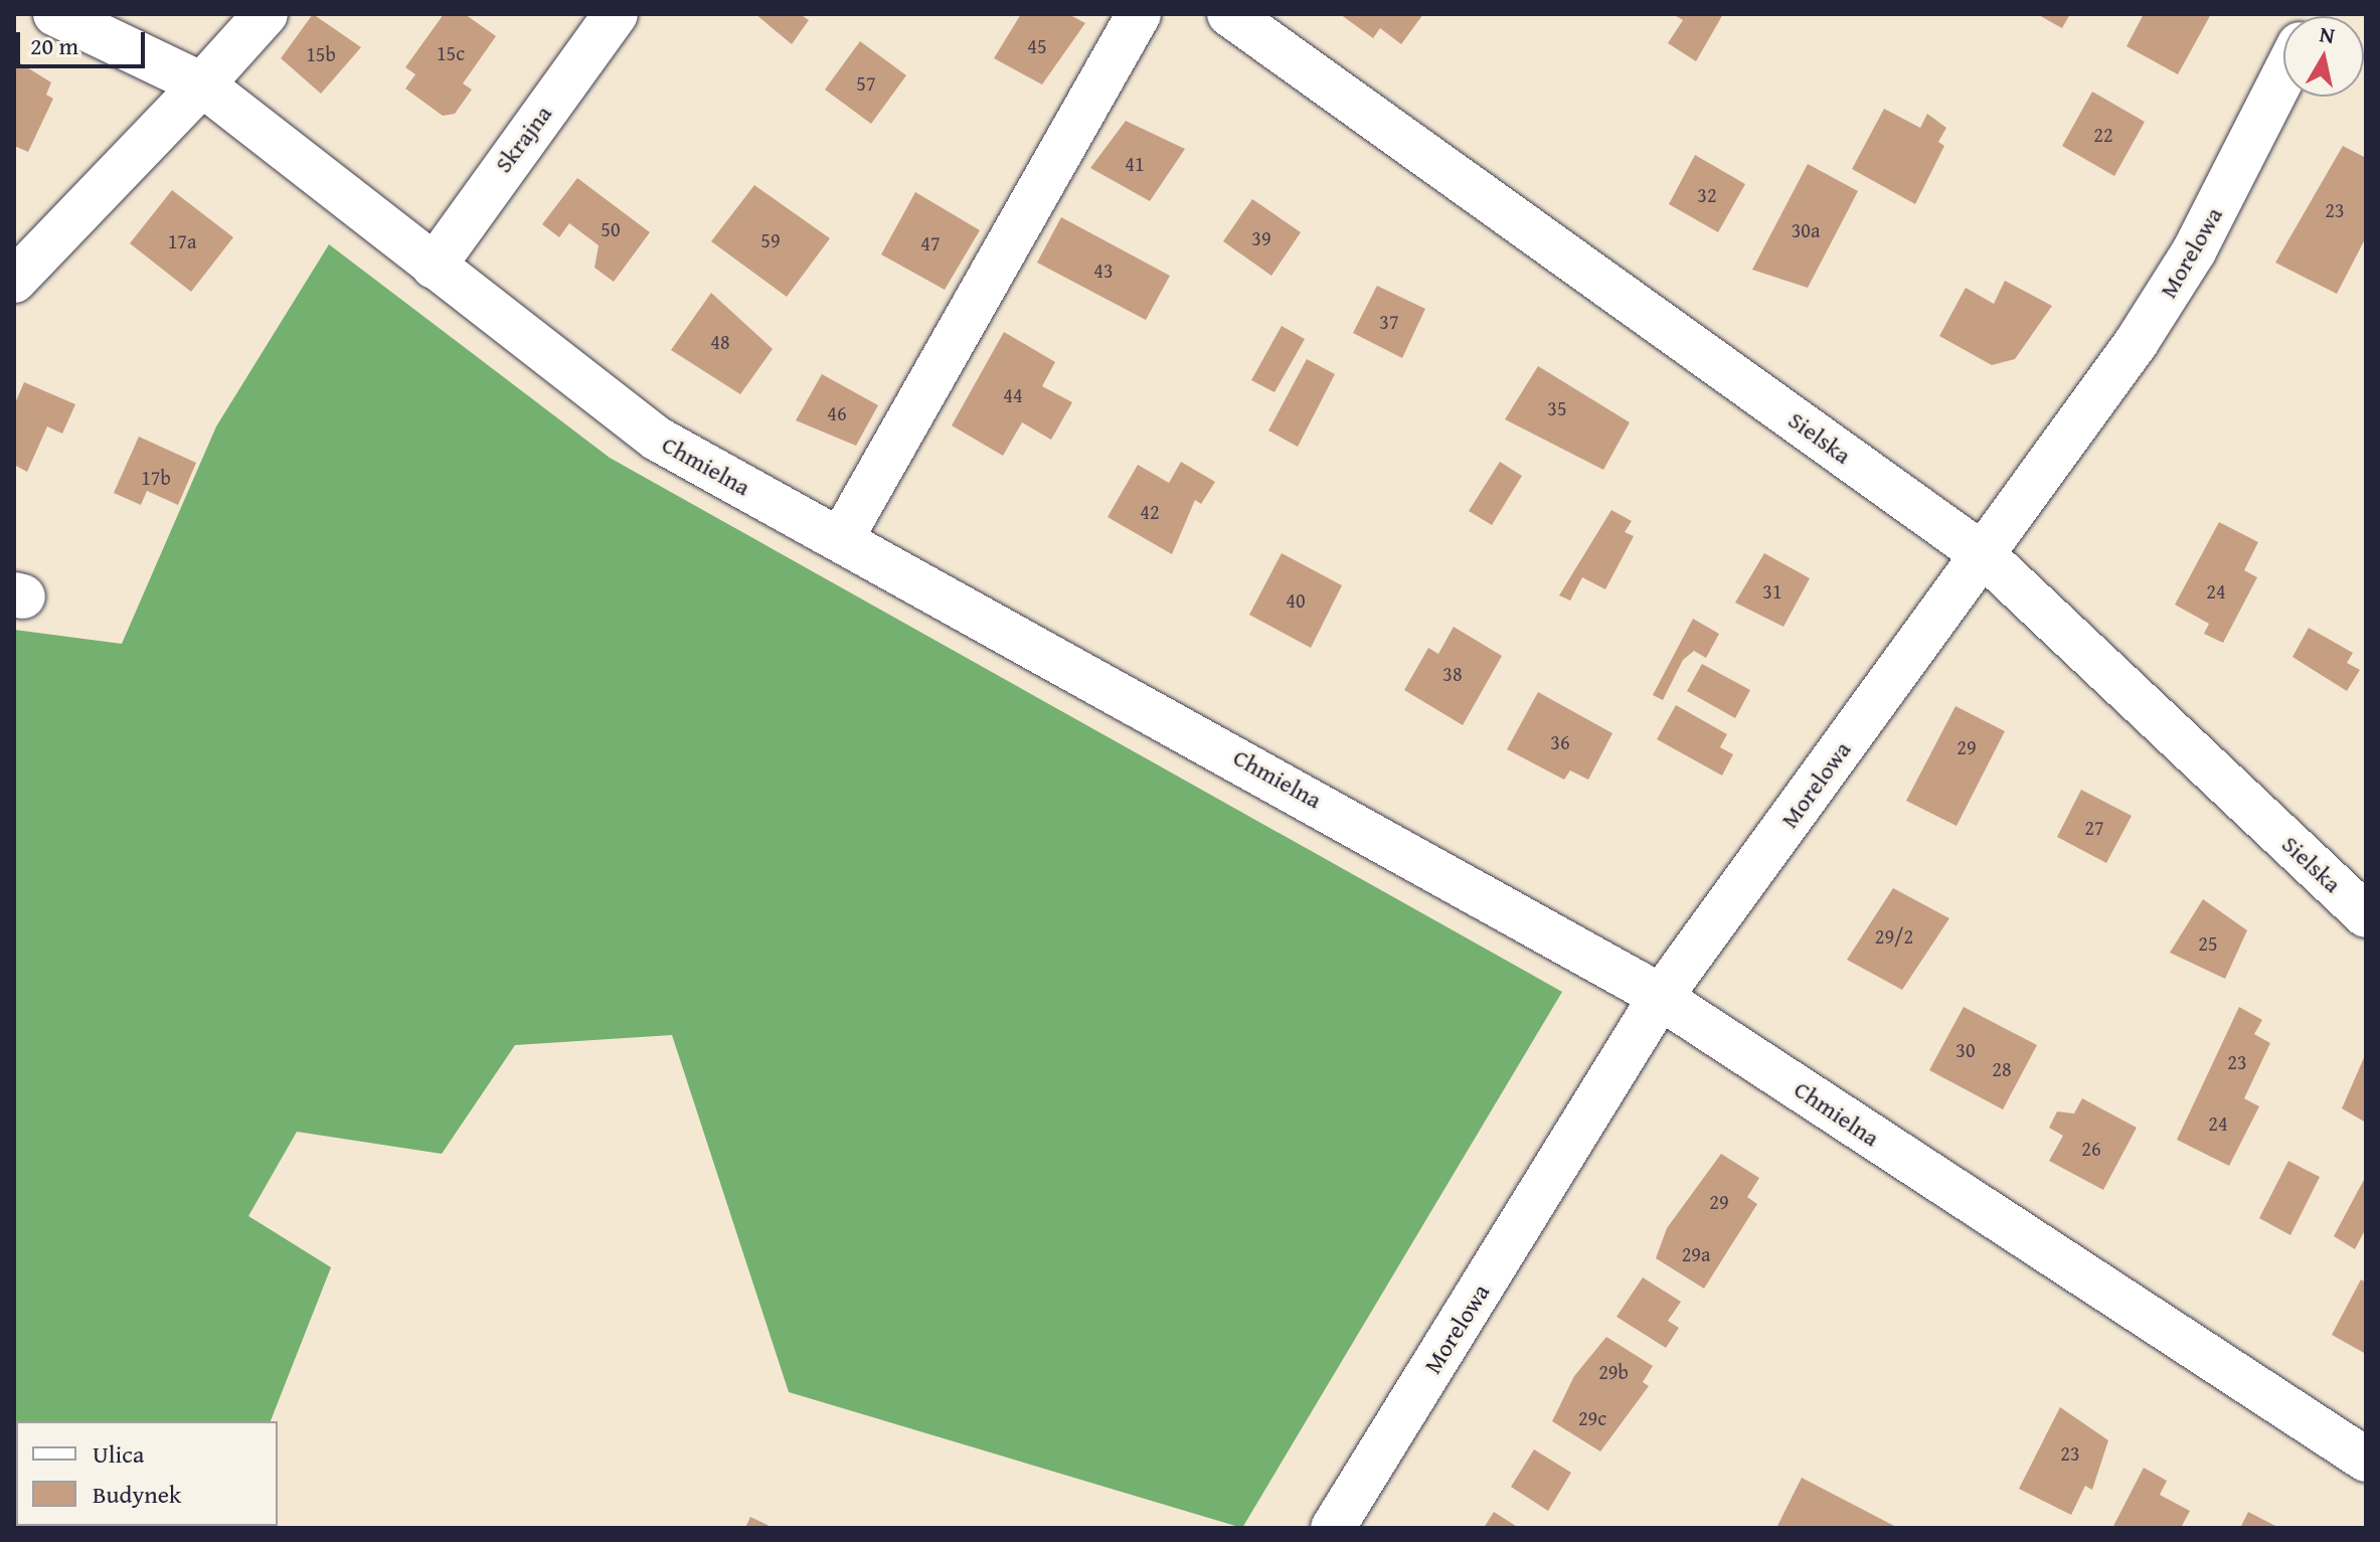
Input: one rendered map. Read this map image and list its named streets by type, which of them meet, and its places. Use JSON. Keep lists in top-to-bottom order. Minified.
{"streets":{"street":["Skrajna","Morelowa","Sielska","Chmielna"]},"crossings":[["Skrajna","Chmielna"],["Morelowa","Sielska"],["Morelowa","Chmielna"]],"house_numbers":["45","15c","15b","57","22","41","32","23","50","30a","39","59","17a","47","43","37","48","44","35","46","17b","42","31","24","40","38","36","29","27","29/2","25","30","23","28","24","26","29","29a","29b","29c","23"],"legend":["Ulica","Budynek"],"scale_bar":"20 m","north":"top"}
